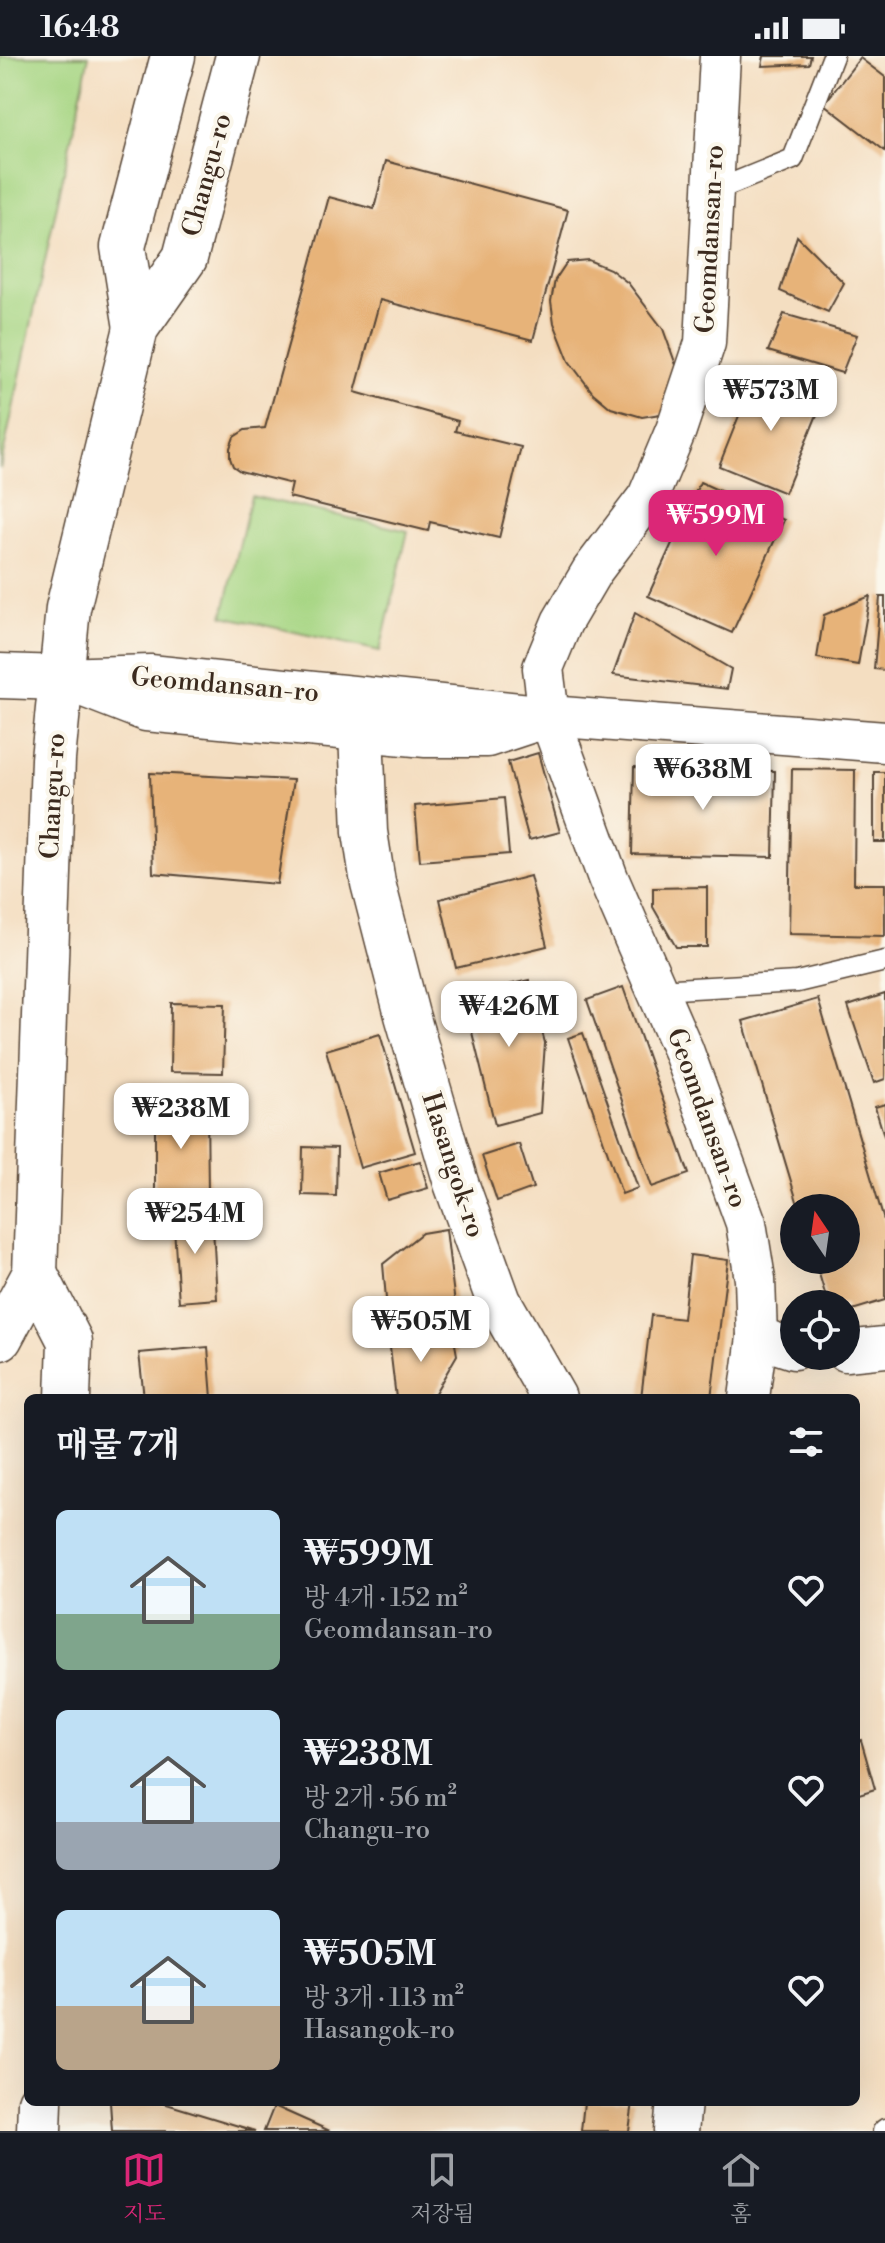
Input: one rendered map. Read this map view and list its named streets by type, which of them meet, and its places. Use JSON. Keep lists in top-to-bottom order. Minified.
{"streets":{"main road":["Changu-ro","Hasangok-ro"],"street":["Geomdansan-ro"]},"crossings":[["Changu-ro","Geomdansan-ro"],["Geomdansan-ro","Hasangok-ro"]],"north":"top","page":{"status":"16:48","price":["₩573M","₩599M","₩638M","₩426M","₩238M","₩254M","₩505M"],"heading":"매물 7개","list":[{"name":"₩599M","note":"방 4개 · 152 m² · Geomdansan-ro"},{"name":"₩238M","note":"방 2개 · 56 m² · Changu-ro"},{"name":"₩505M","note":"방 3개 · 113 m² · Hasangok-ro"}],"tabs":["지도","저장됨","홈"]}}
